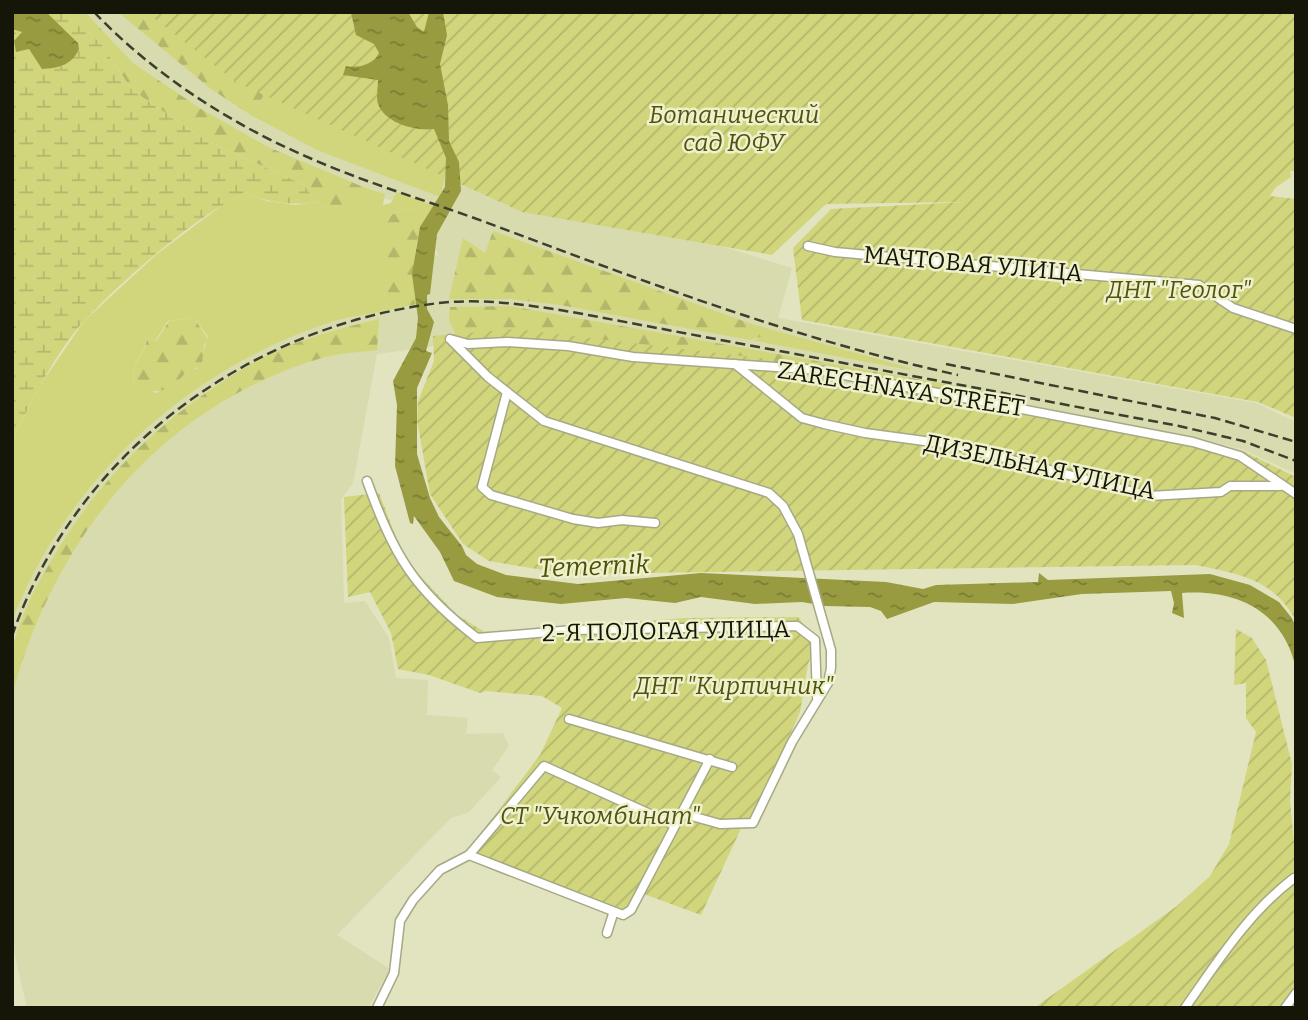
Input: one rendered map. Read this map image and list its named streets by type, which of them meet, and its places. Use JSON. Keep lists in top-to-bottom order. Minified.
{"streets":{"street":["МАЧТОВАЯ УЛИЦА","ZARECHNAYA STREET","ДИЗЕЛЬНАЯ УЛИЦА","2-Я ПОЛОГАЯ УЛИЦА"]},"crossings":[["ZARECHNAYA STREET","ДИЗЕЛЬНАЯ УЛИЦА"]],"water":["Temernik"],"parks":["Ботанический сад ЮФУ","ДНТ \"Геолог\"","ДНТ \"Кирпичник\"","СТ \"Учкомбинат\""]}
